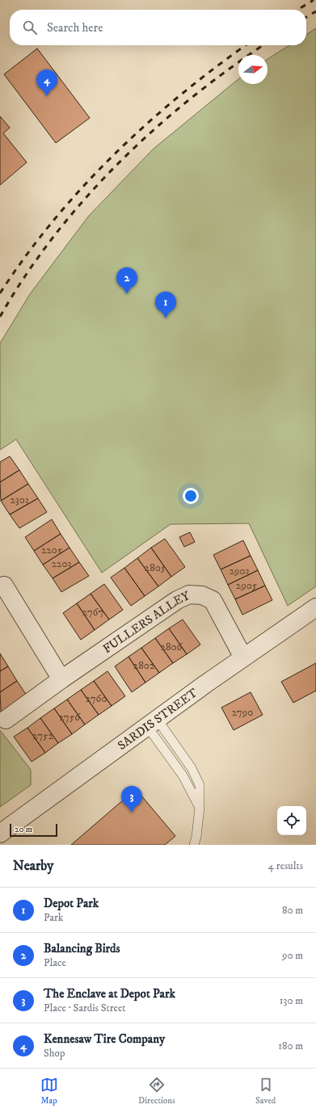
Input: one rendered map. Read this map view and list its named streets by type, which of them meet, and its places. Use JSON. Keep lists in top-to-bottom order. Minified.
{"streets":{"street":["FULLERS ALLEY","SARDIS STREET"]},"crossings":[["FULLERS ALLEY","SARDIS STREET"]],"house_numbers":["2303","2205","2203","2805","2903","2905","2767","2806","2802","2760","2790","2756","2752"],"scale_bar":"20 m","north":"right","page":{"search":"Search here","pins":["4","2","1","3"],"scale":"20 m","heading":["Nearby","4 results"],"list":[{"mark":"1","name":"Depot Park","note":"Park","value":"80 m"},{"mark":"2","name":"Balancing Birds","note":"Place","value":"90 m"},{"mark":"3","name":"The Enclave at Depot Park","note":"Place · Sardis Street","value":"130 m"},{"mark":"4","name":"Kennesaw Tire Company","note":"Shop","value":"180 m"}],"nav":["Map","Directions","Saved"]}}
